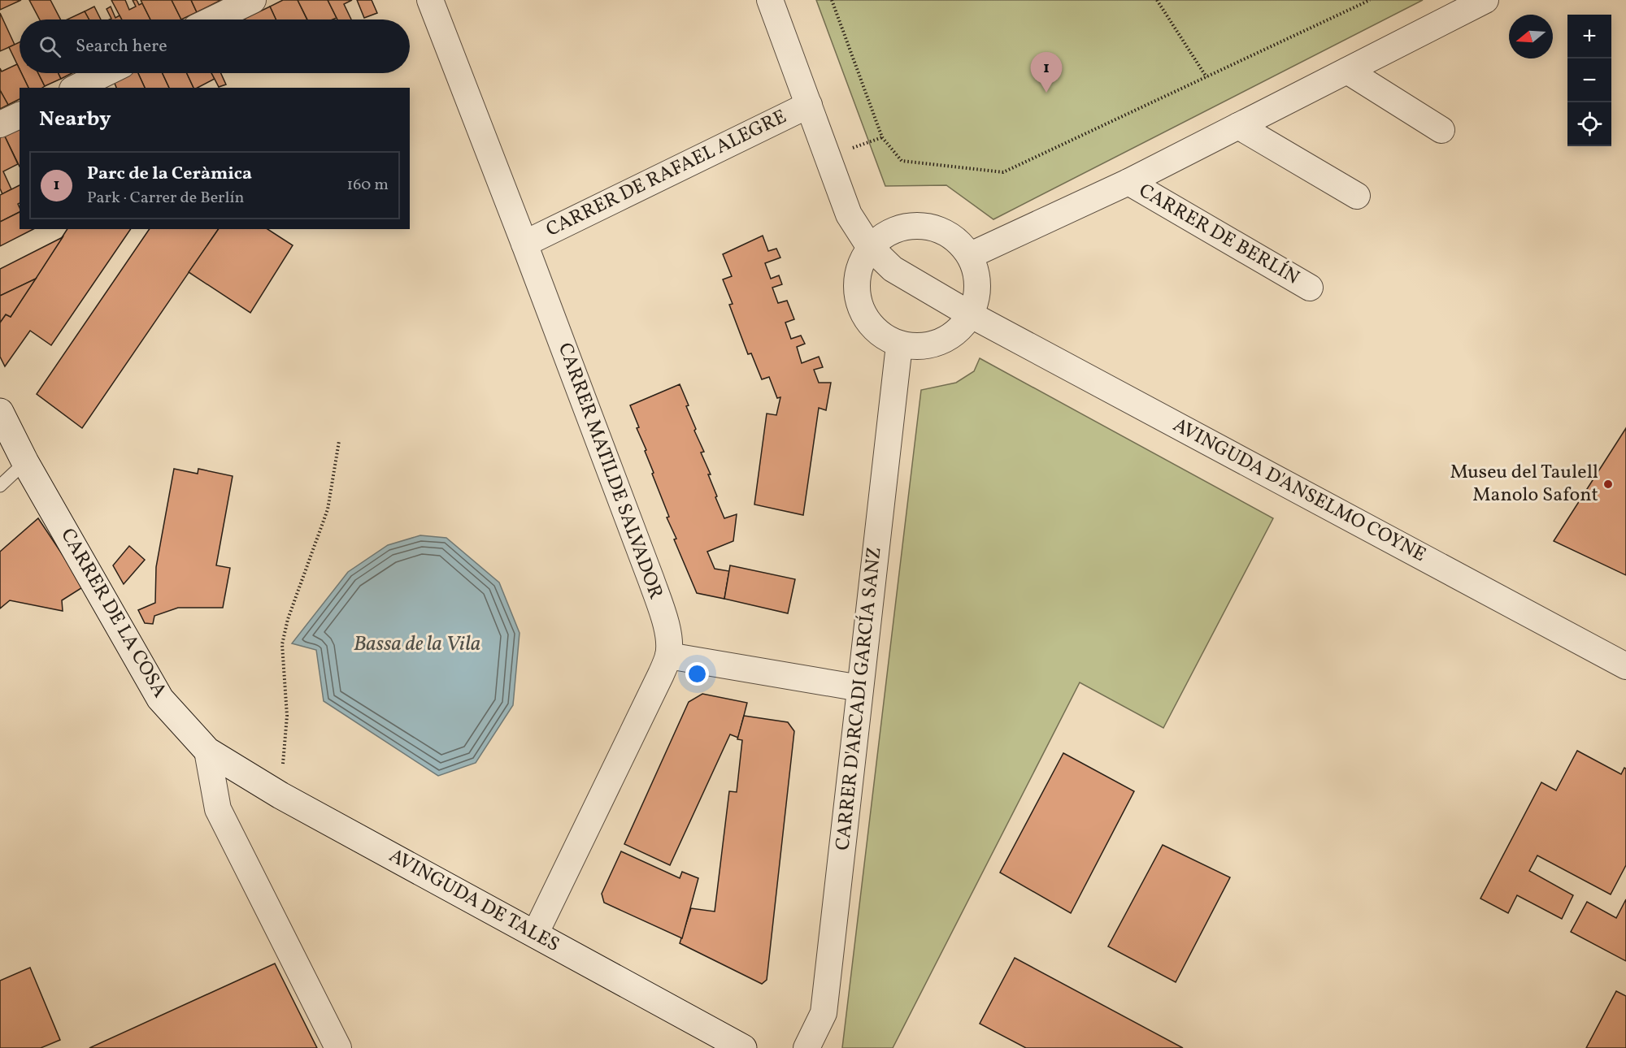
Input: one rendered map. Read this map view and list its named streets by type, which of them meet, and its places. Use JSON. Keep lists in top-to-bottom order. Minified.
{"streets":{"main road":["CARRER DE LA COSA","AVINGUDA DE TALES"],"street":["CARRER DE RAFAEL ALEGRE","CARRER DE BERLÍN","CARRER MATILDE SALVADOR","AVINGUDA D'ANSELMO COYNE","CARRER D'ARCADI GARCÍA SANZ"]},"crossings":[["CARRER DE RAFAEL ALEGRE","CARRER MATILDE SALVADOR"],["CARRER DE RAFAEL ALEGRE","AVINGUDA D'ANSELMO COYNE"],["CARRER MATILDE SALVADOR","AVINGUDA DE TALES"],["CARRER DE LA COSA","AVINGUDA DE TALES"]],"water":["Bassa de la Vila"],"places":["Museu del Taulell Manolo Safont"],"north":"left","page":{"map_buttons":["+","−"],"search":"Search here","pins":"1","heading":"Nearby","list":[{"mark":"1","name":"Parc de la Ceràmica","note":"Park · Carrer de Berlín","value":"160 m"}]}}
